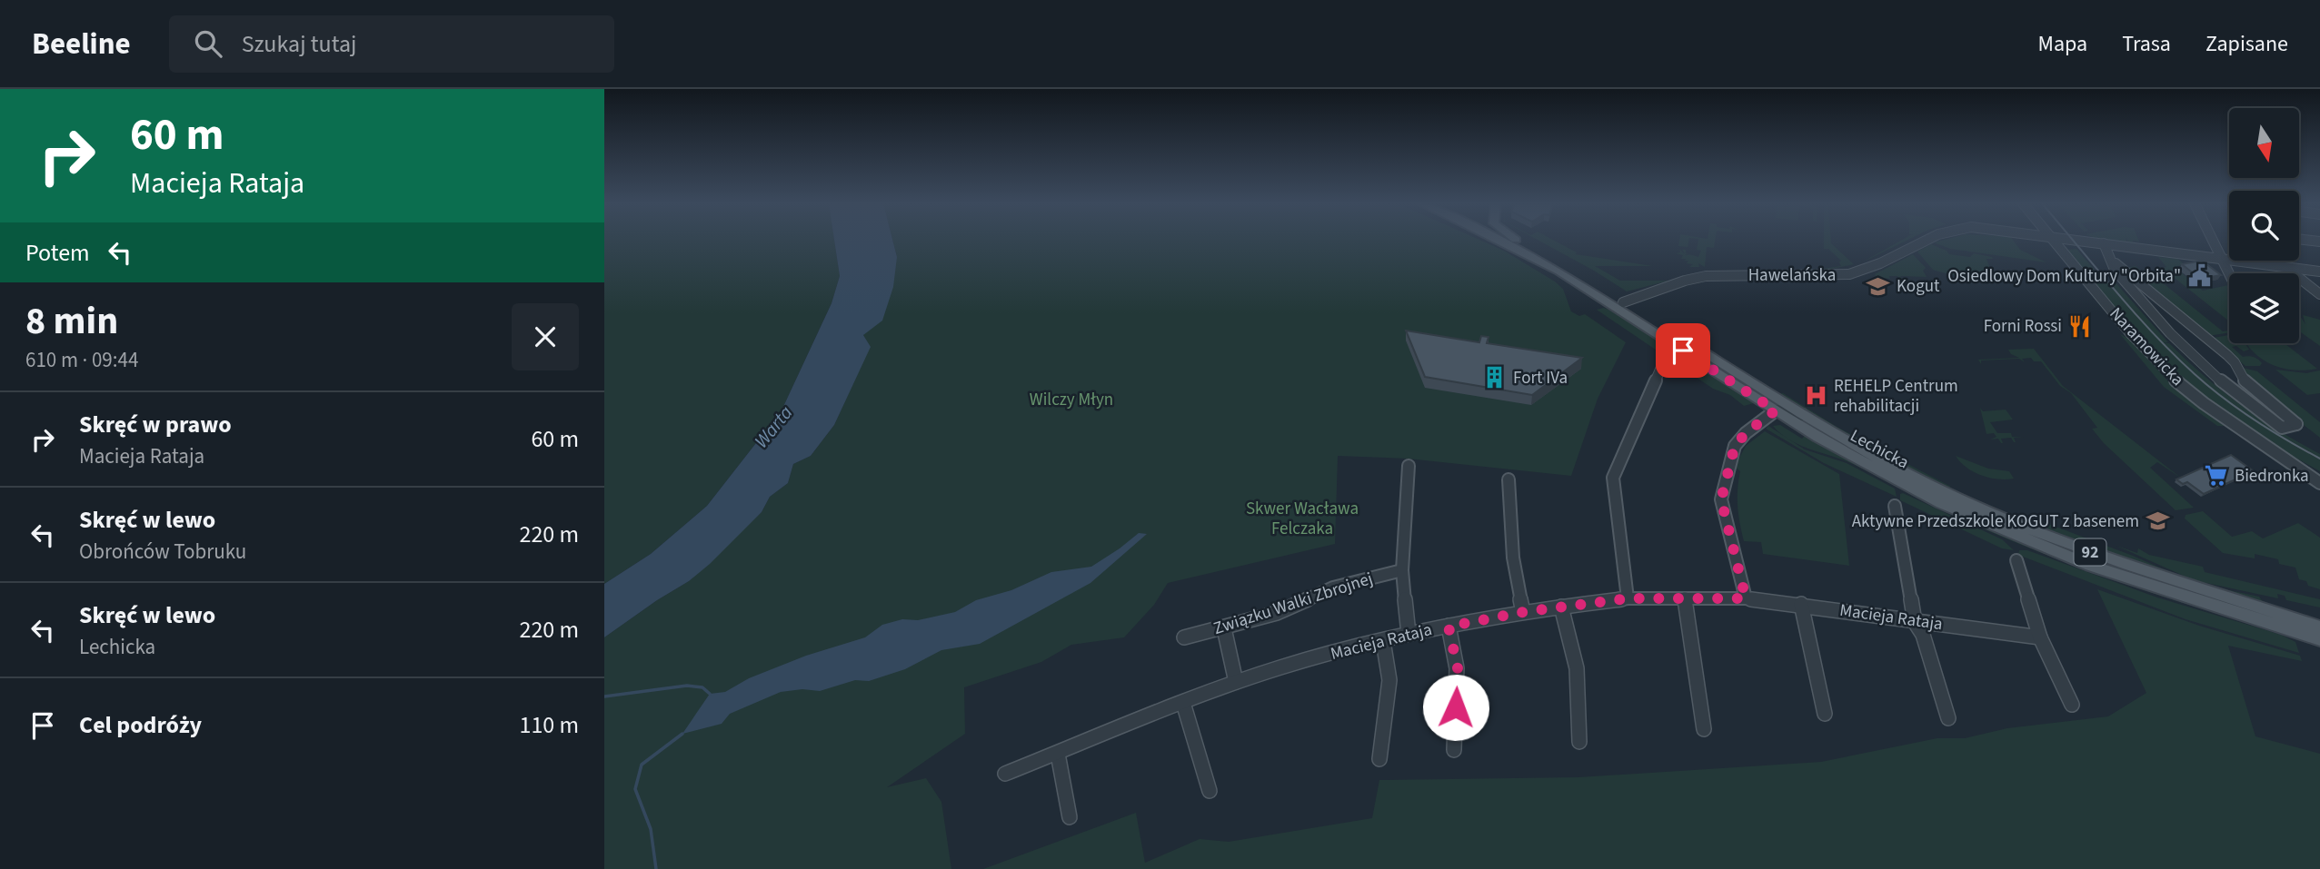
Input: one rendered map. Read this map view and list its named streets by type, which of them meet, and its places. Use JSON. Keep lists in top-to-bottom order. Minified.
{"streets":{"main road":["Lechicka","92"],"street":["Hawelańska","Naramowicka","Związku Walki Zbrojnej","Macieja Rataja"]},"crossings":[["Hawelańska","Lechicka"]],"water":["Warta"],"parks":["Wilczy Młyn","Skwer Wacława Felczaka"],"places":{"public building":["Osiedlowy Dom Kultury \"Orbita\""],"school or university":["Kogut","Aktywne Przedszkole KOGUT z basenem"],"restaurant":["Forni Rossi"],"building":["Fort IVa"],"hospital":["REHELP Centrum rehabilitacji"],"supermarket":["Biedronka"]},"north":"bottom","page":{"header":"Beeline","search":"Szukaj tutaj","nav":["Mapa","Trasa","Zapisane"],"turn":["60 m","Macieja Rataja"],"then":"Potem","heading":["8 min","610 m · 09:44"],"list":[{"name":"Skręć w prawo","note":"Macieja Rataja","value":"60 m"},{"name":"Skręć w lewo","note":"Obrońców Tobruku","value":"220 m"},{"name":"Skręć w lewo","note":"Lechicka","value":"220 m"},{"name":"Cel podróży","value":"110 m"}]}}
